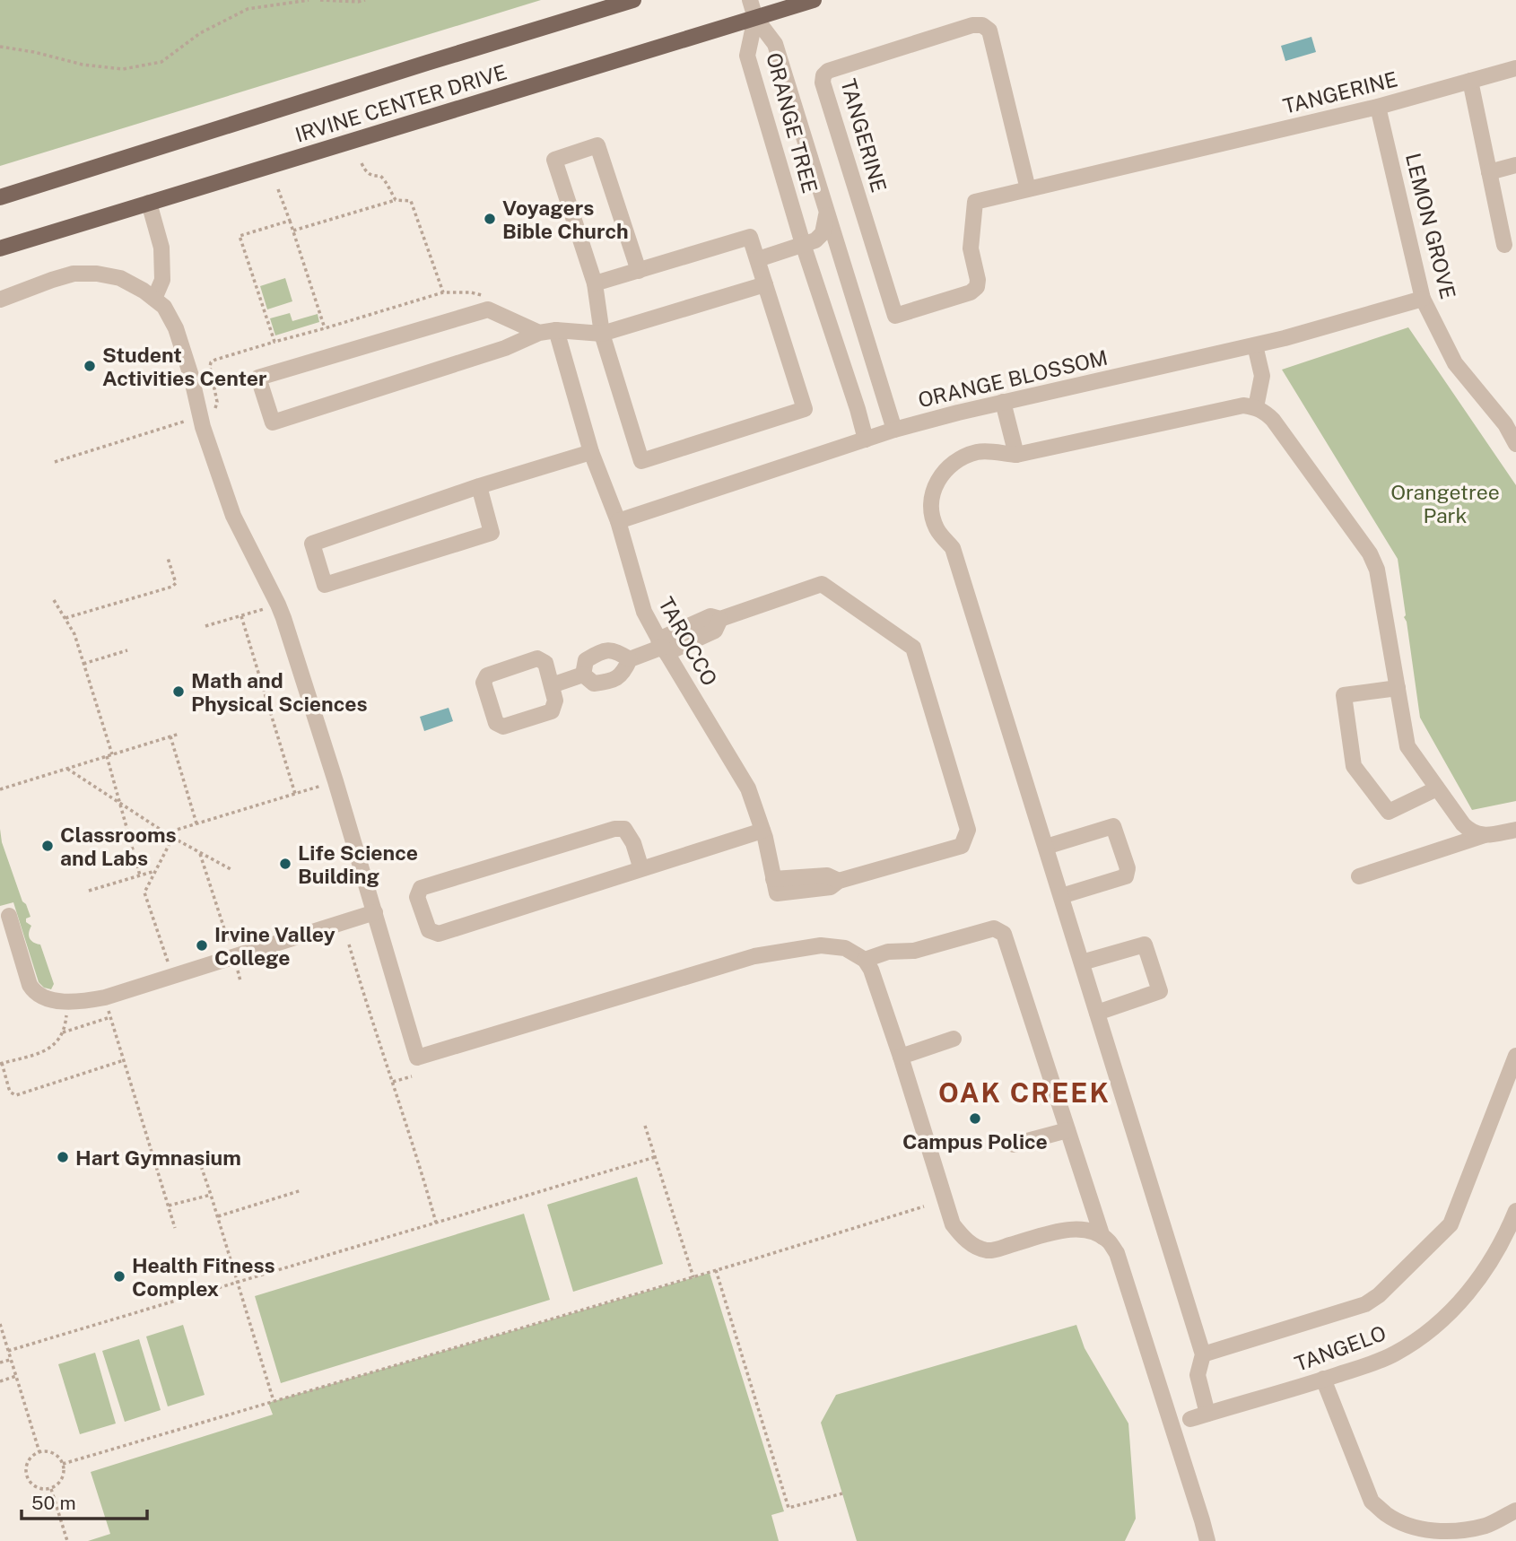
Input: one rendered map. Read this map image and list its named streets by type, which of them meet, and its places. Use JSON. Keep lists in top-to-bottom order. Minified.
{"streets":{"main road":["IRVINE CENTER DRIVE"],"street":["TANGERINE","ORANGE TREE","LEMON GROVE","ORANGE BLOSSOM","TAROCCO","TANGELO"]},"crossings":[["TANGERINE","LEMON GROVE"],["IRVINE CENTER DRIVE","ORANGE TREE"],["ORANGE TREE","ORANGE BLOSSOM"],["LEMON GROVE","ORANGE BLOSSOM"],["ORANGE BLOSSOM","TAROCCO"]],"districts":["OAK CREEK"],"parks":["Orangetree Park"],"places":["Voyagers Bible Church","Student Activities Center","Math and Physical Sciences","Classrooms and Labs","Life Science Building","Irvine Valley College","Campus Police","Hart Gymnasium","Health Fitness Complex"],"scale_bar":"50 m"}
